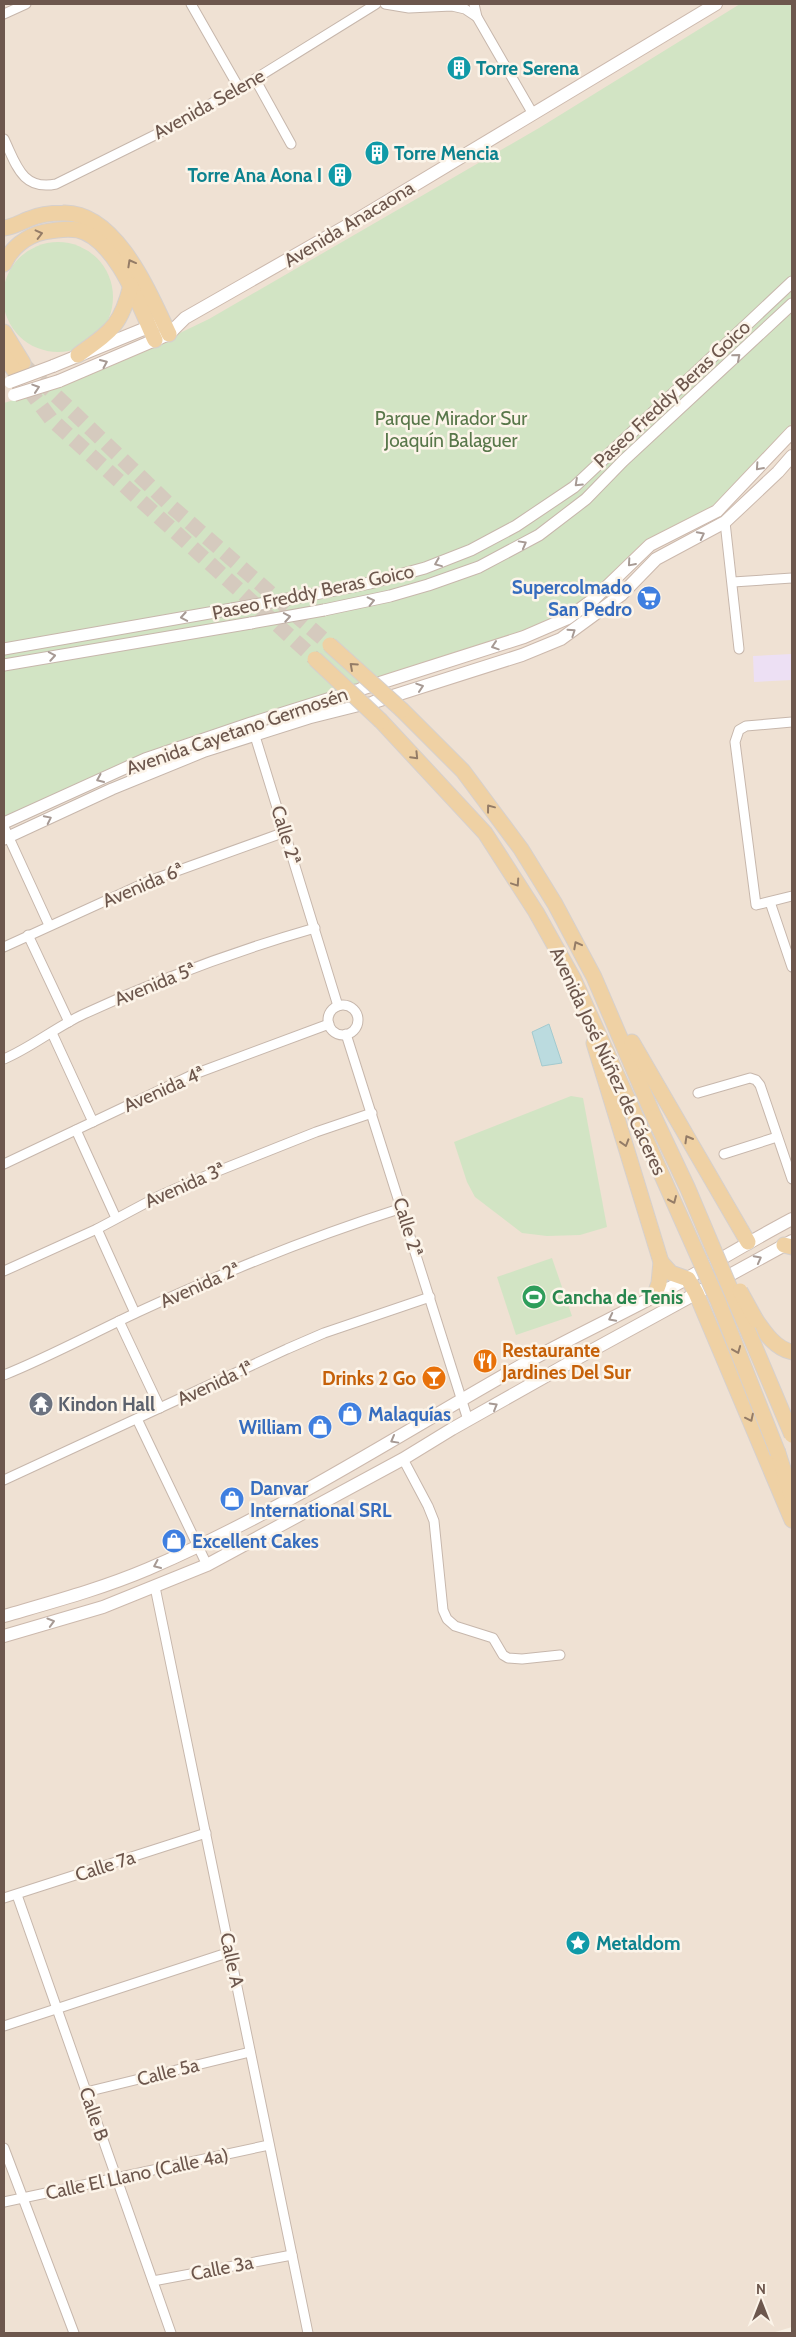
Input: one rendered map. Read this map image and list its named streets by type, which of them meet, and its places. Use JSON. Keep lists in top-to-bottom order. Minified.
{"streets":{"main road":["Avenida Anacaona","Avenida José Núñez de Cáceres"],"street":["Avenida Selene","Paseo Freddy Beras Goico","Avenida Cayetano Germosén","Calle 2ª","Avenida 6ª","Avenida 5ª","Avenida 4ª","Avenida 3ª","Avenida 2ª","Avenida 1ª","Calle 7a","Calle A","Calle 5a","Calle B","Calle El Llano (Calle 4a)","Calle 3a"]},"crossings":[["Avenida Cayetano Germosén","Calle 2ª"],["Calle 2ª","Avenida 6ª"],["Calle 2ª","Avenida 5ª"],["Calle 2ª","Avenida 4ª"],["Calle 2ª","Avenida 3ª"],["Calle 2ª","Avenida 2ª"],["Calle 2ª","Avenida 1ª"],["Calle 7a","Calle A"],["Calle 7a","Calle B"],["Calle A","Calle 5a"],["Calle A","Calle El Llano (Calle 4a)"],["Calle A","Calle 3a"],["Calle 5a","Calle B"],["Calle B","Calle El Llano (Calle 4a)"],["Calle B","Calle 3a"]],"parks":["Parque Mirador Sur Joaquín Balaguer"],"places":{"building":["Torre Serena","Torre Mencia","Torre Ana Aona I"],"supermarket":["Supercolmado San Pedro"],"sports":["Cancha de Tenis"],"restaurant":["Restaurante Jardines Del Sur"],"bar":["Drinks 2 Go"],"temple":["Kindon Hall"],"shop":["Malaquías","William","Danvar International SRL","Excellent Cakes"],"place":["Metaldom"]},"north":"top"}
